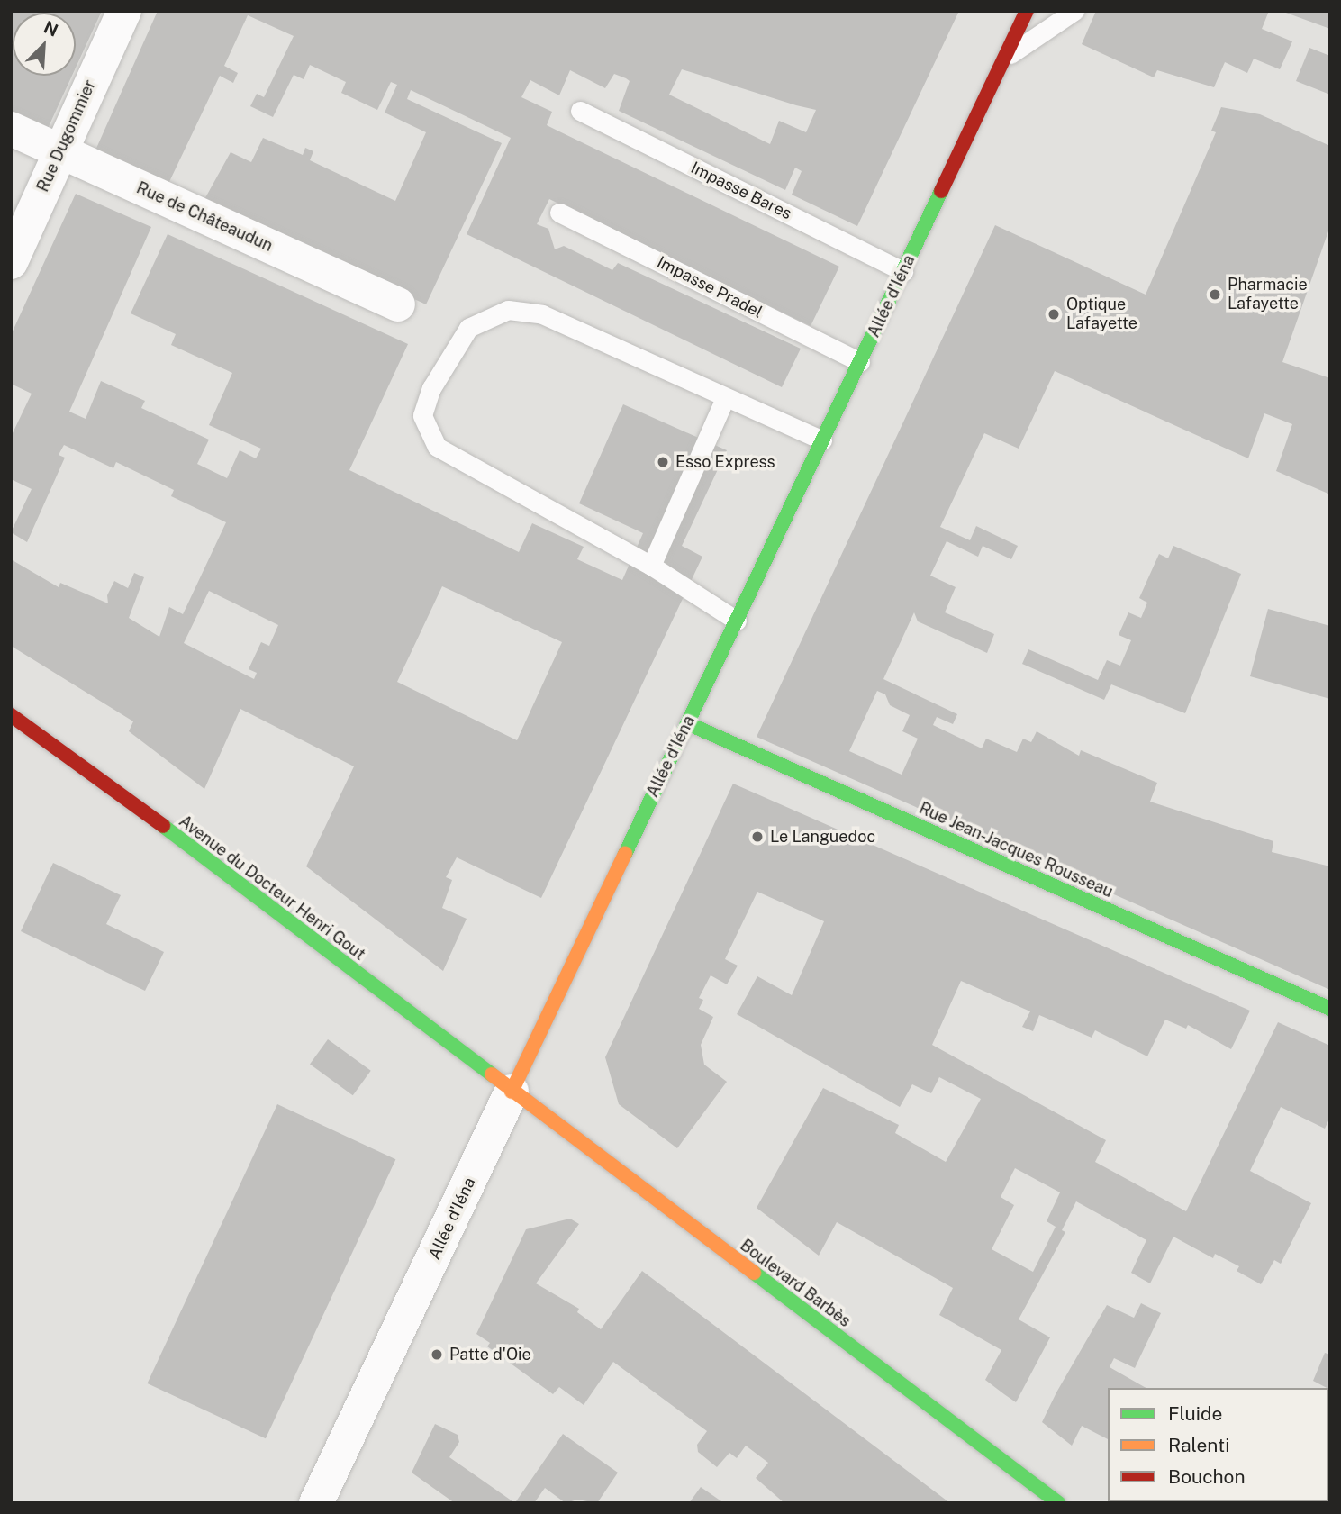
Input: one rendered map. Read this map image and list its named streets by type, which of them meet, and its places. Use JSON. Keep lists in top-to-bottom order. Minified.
{"streets":{"main road":["Allée d'Iéna","Rue Jean-Jacques Rousseau","Avenue du Docteur Henri Gout","Boulevard Barbès"],"street":["Rue Dugommier","Rue de Châteaudun"],"lane":["Impasse Bares","Impasse Pradel"]},"crossings":[["Rue Dugommier","Rue de Châteaudun"],["Impasse Bares","Allée d'Iéna"],["Impasse Pradel","Allée d'Iéna"],["Allée d'Iéna","Rue Jean-Jacques Rousseau"],["Allée d'Iéna","Avenue du Docteur Henri Gout"],["Allée d'Iéna","Boulevard Barbès"],["Avenue du Docteur Henri Gout","Boulevard Barbès"]],"places":["Pharmacie Lafayette","Optique Lafayette","Esso Express","Le Languedoc","Patte d'Oie"],"legend":["Fluide","Ralenti","Bouchon"],"north":"top right"}
